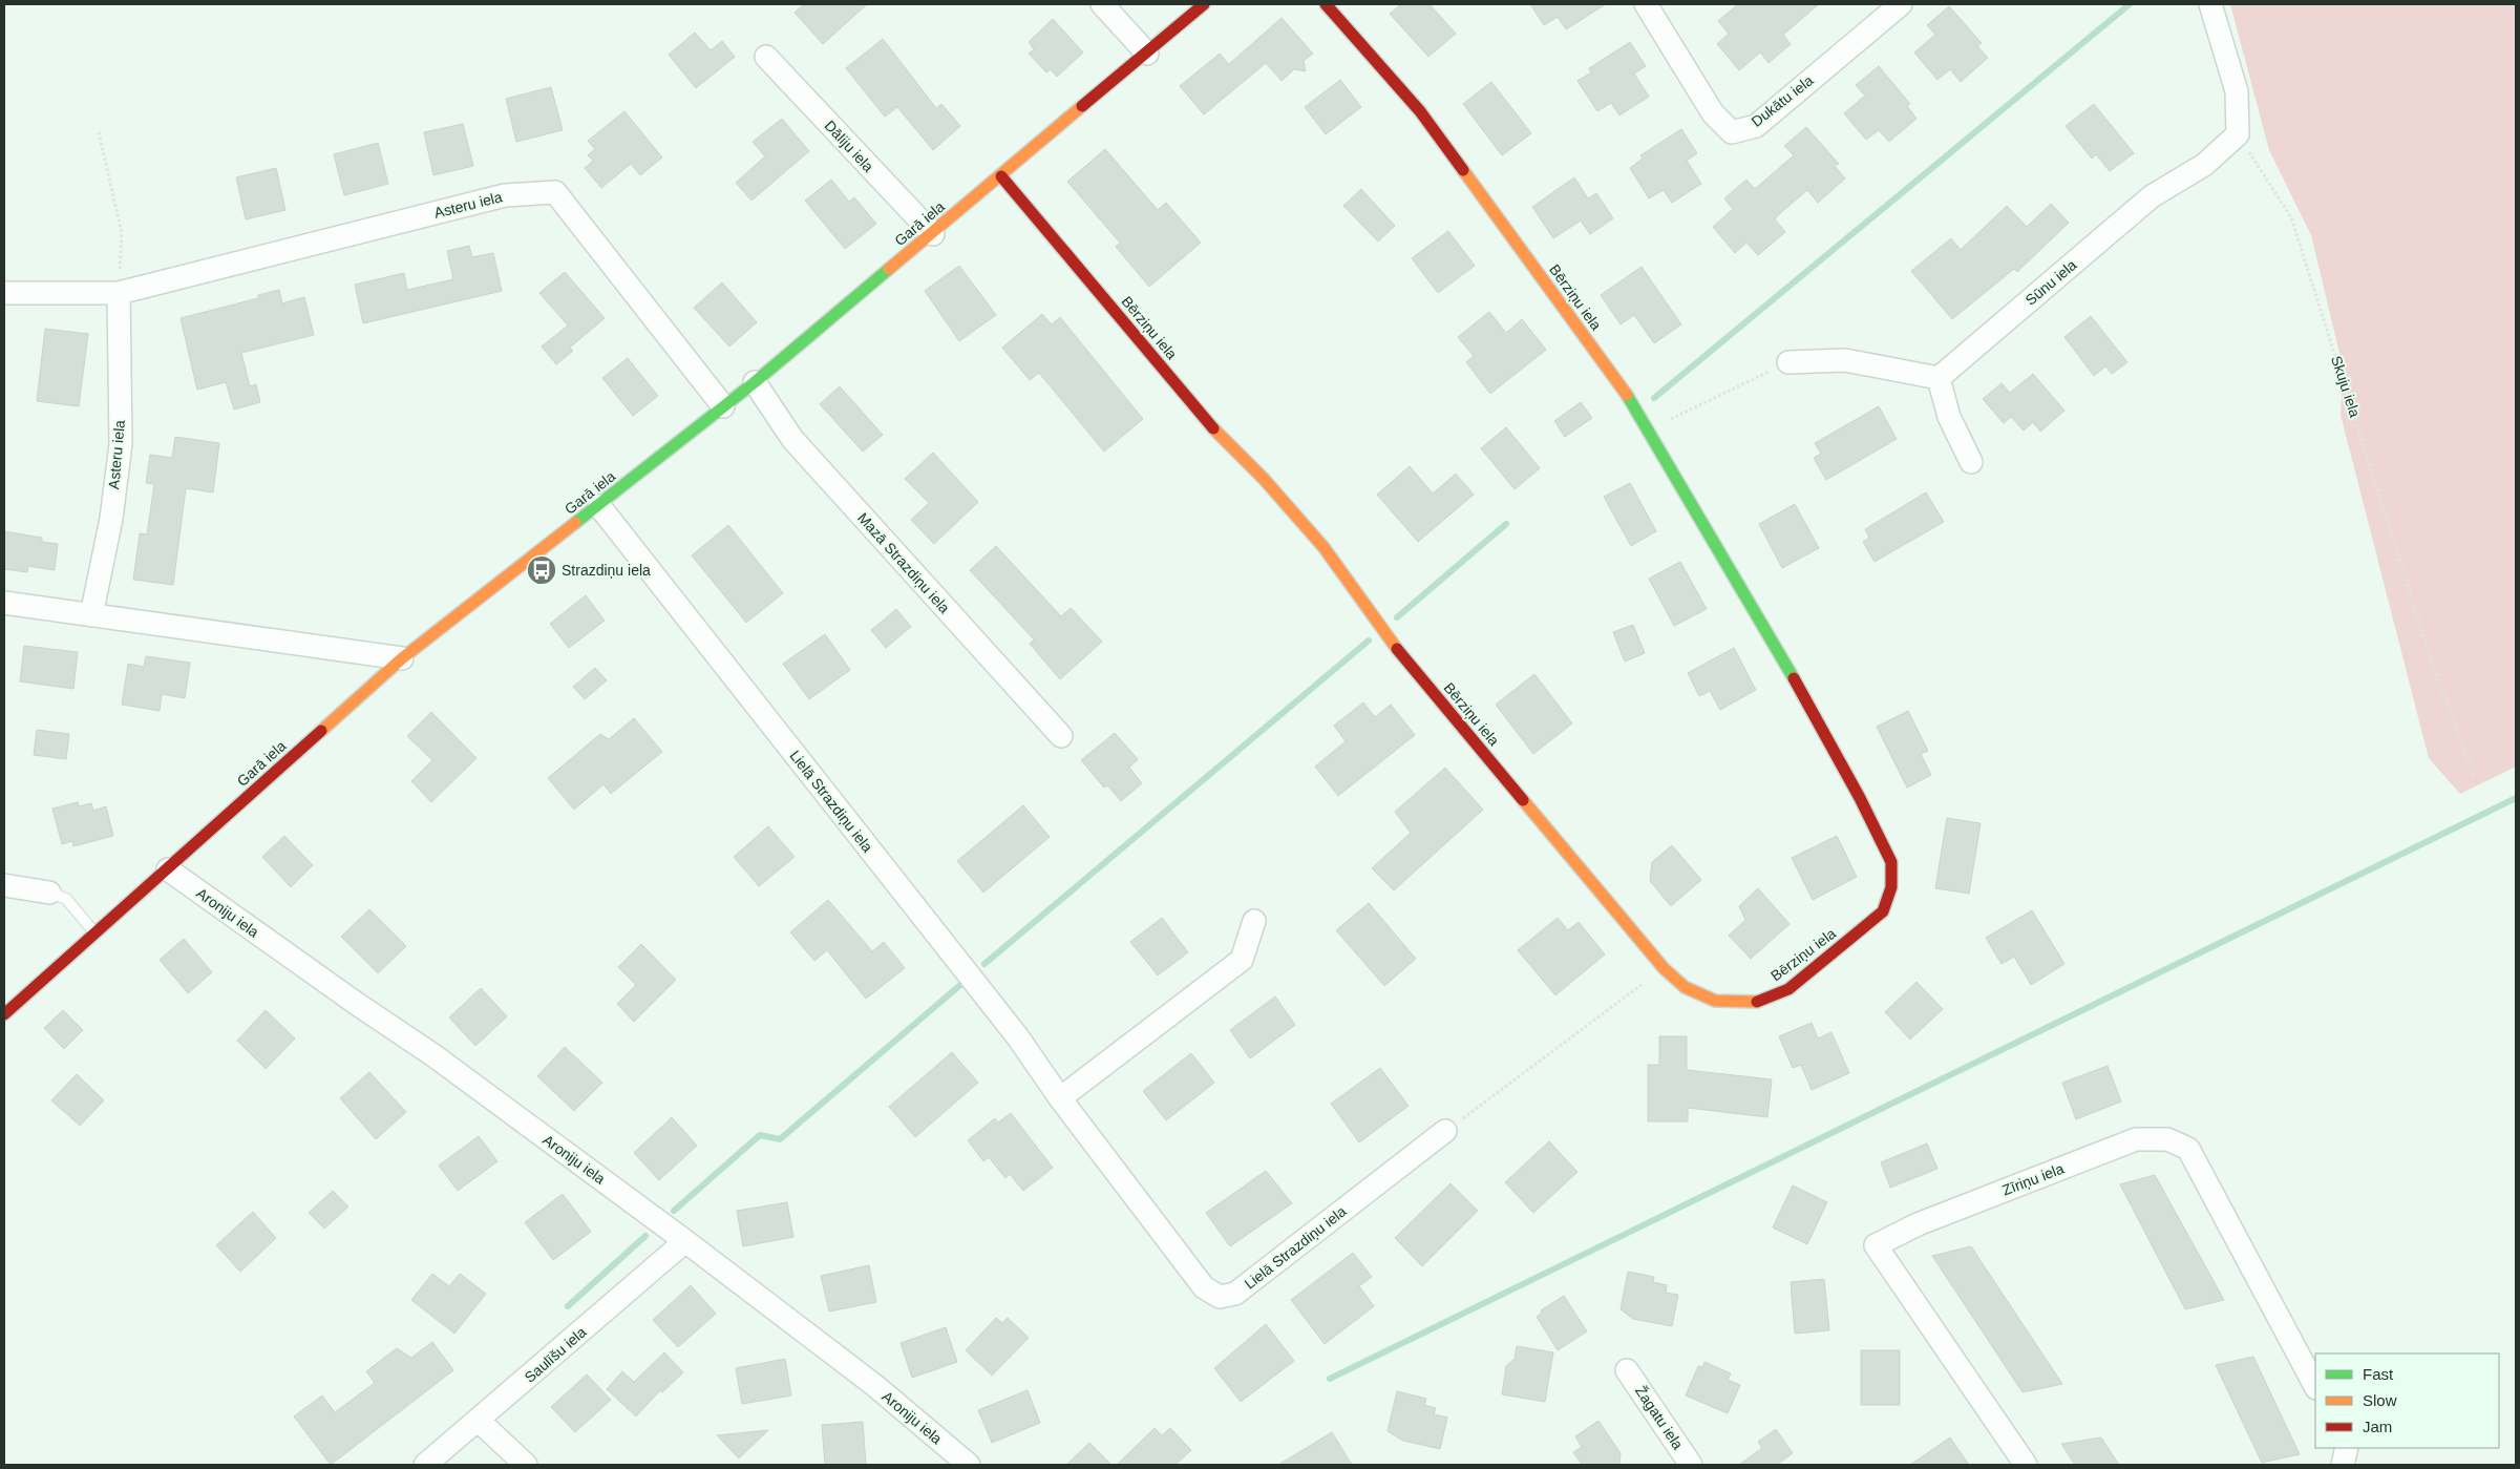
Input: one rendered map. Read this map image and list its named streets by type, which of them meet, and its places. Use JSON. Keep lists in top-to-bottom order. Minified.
{"streets":{"street":["Dukātu iela","Dāliju iela","Asteru iela","Garā iela","Sūnu iela","Bērziņu iela","Mazā Strazdiņu iela","Lielā Strazdiņu iela","Aroniju iela","Zīriņu iela","Saulīšu iela","Žagatu iela"],"path":["Skuju iela"]},"crossings":[["Dāliju iela","Garā iela"],["Asteru iela","Garā iela"],["Garā iela","Bērziņu iela"],["Garā iela","Mazā Strazdiņu iela"],["Garā iela","Lielā Strazdiņu iela"],["Garā iela","Aroniju iela"],["Sūnu iela","Skuju iela"],["Aroniju iela","Saulīšu iela"]],"places":{"bus stop":["Strazdiņu iela"]},"legend":["Fast","Slow","Jam"]}
